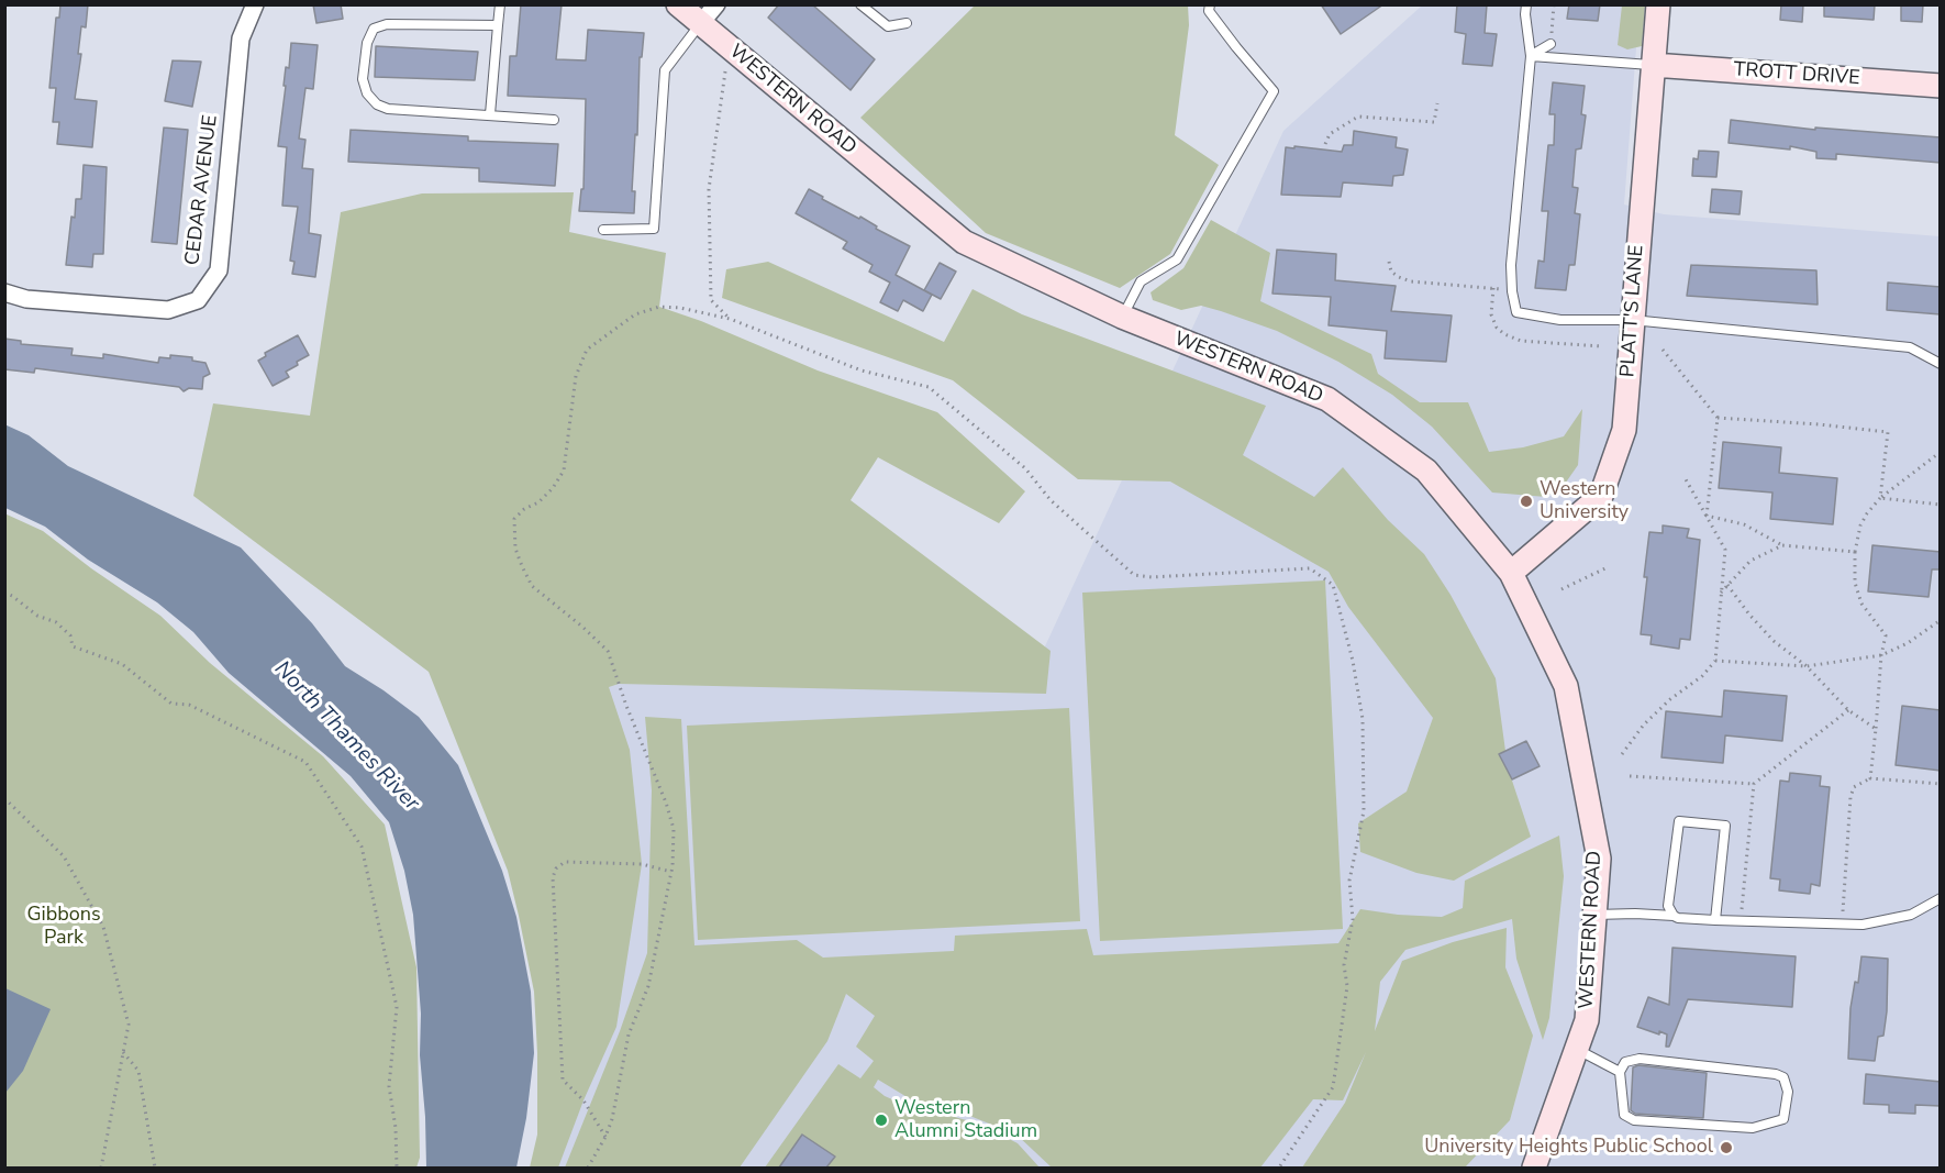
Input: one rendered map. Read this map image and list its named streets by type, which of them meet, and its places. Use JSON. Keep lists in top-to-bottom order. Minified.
{"streets":{"main road":["TROTT DRIVE","WESTERN ROAD","PLATT'S LANE"],"street":["CEDAR AVENUE"]},"crossings":[["TROTT DRIVE","PLATT'S LANE"],["WESTERN ROAD","PLATT'S LANE"]],"water":["North Thames River"],"parks":["Gibbons Park"],"places":["Western University","Western Alumni Stadium","University Heights Public School"]}
